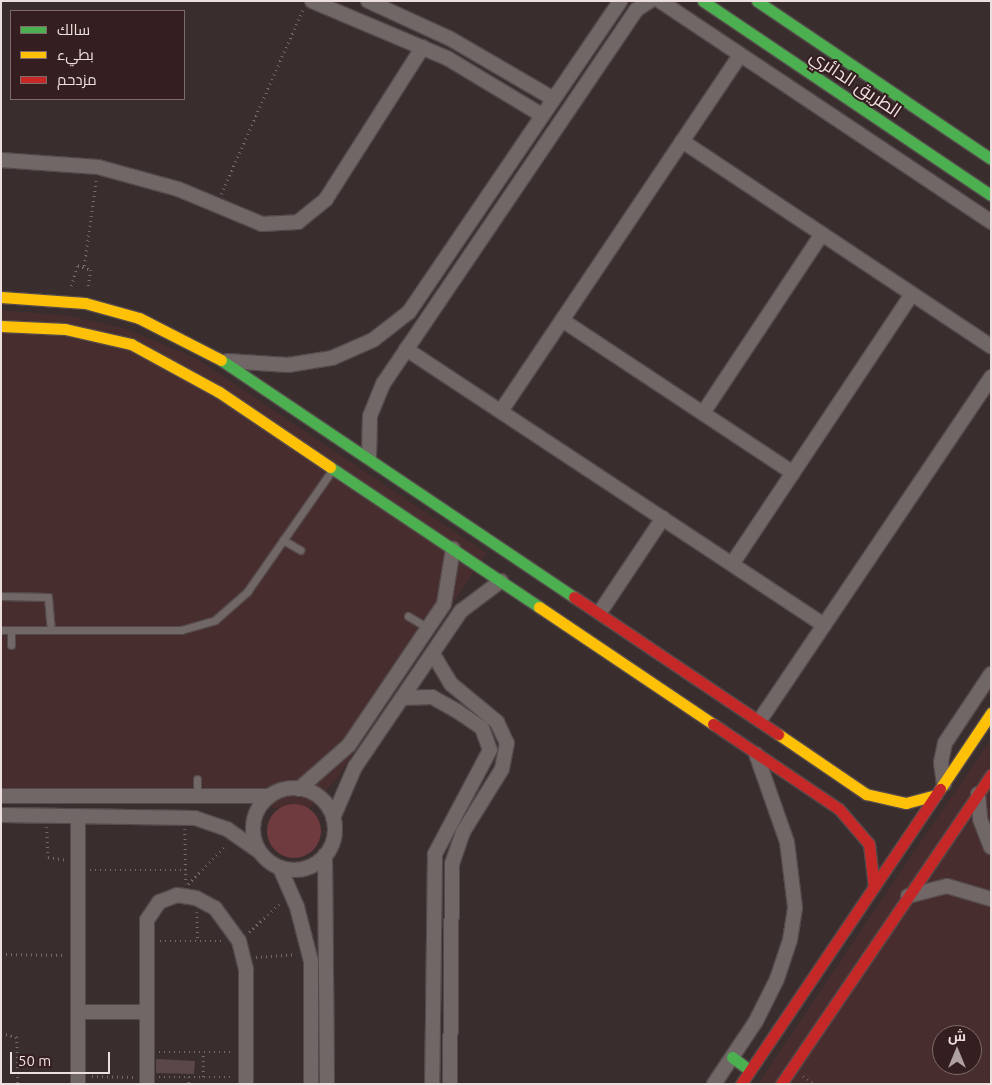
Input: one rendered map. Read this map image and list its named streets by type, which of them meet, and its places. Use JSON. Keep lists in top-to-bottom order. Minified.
{"streets":{"street":["الطريق الدائري"]},"legend":["سالك","بطيء","مزدحم"],"scale_bar":"50 m","north":"top"}
